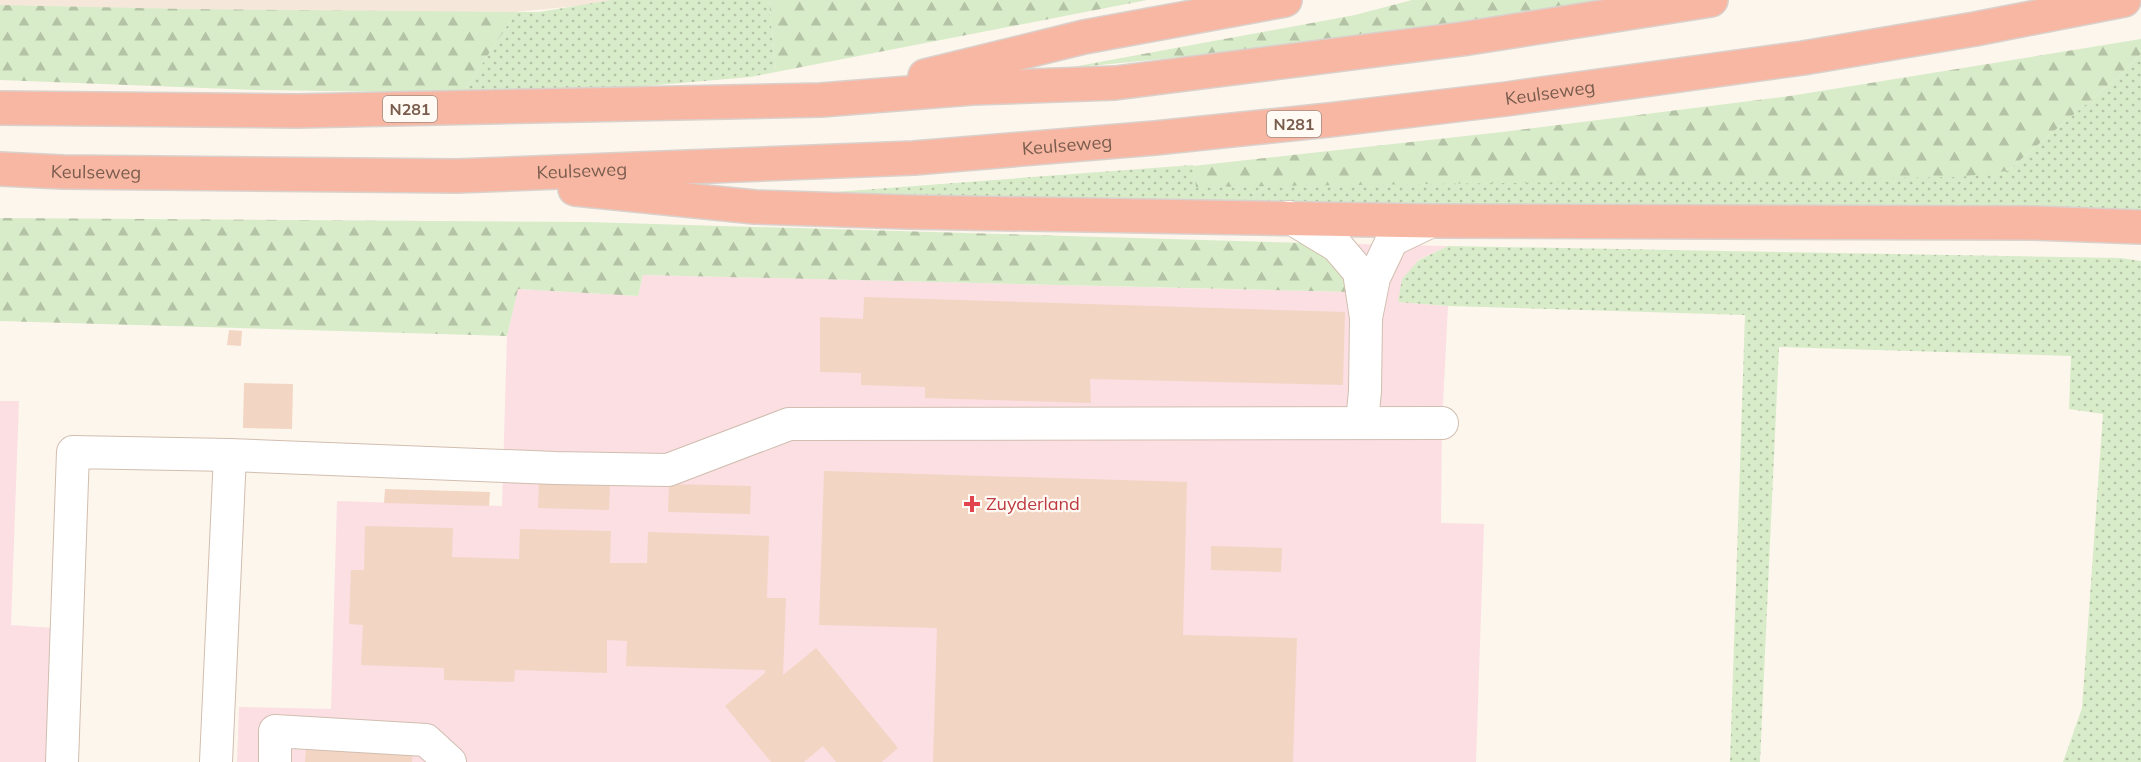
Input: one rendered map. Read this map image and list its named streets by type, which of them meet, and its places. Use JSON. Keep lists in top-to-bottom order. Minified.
{"streets":{"highway":["Keulseweg","N281"]},"crossings":[["Keulseweg","N281"]],"places":{"health":["Zuyderland"]}}
